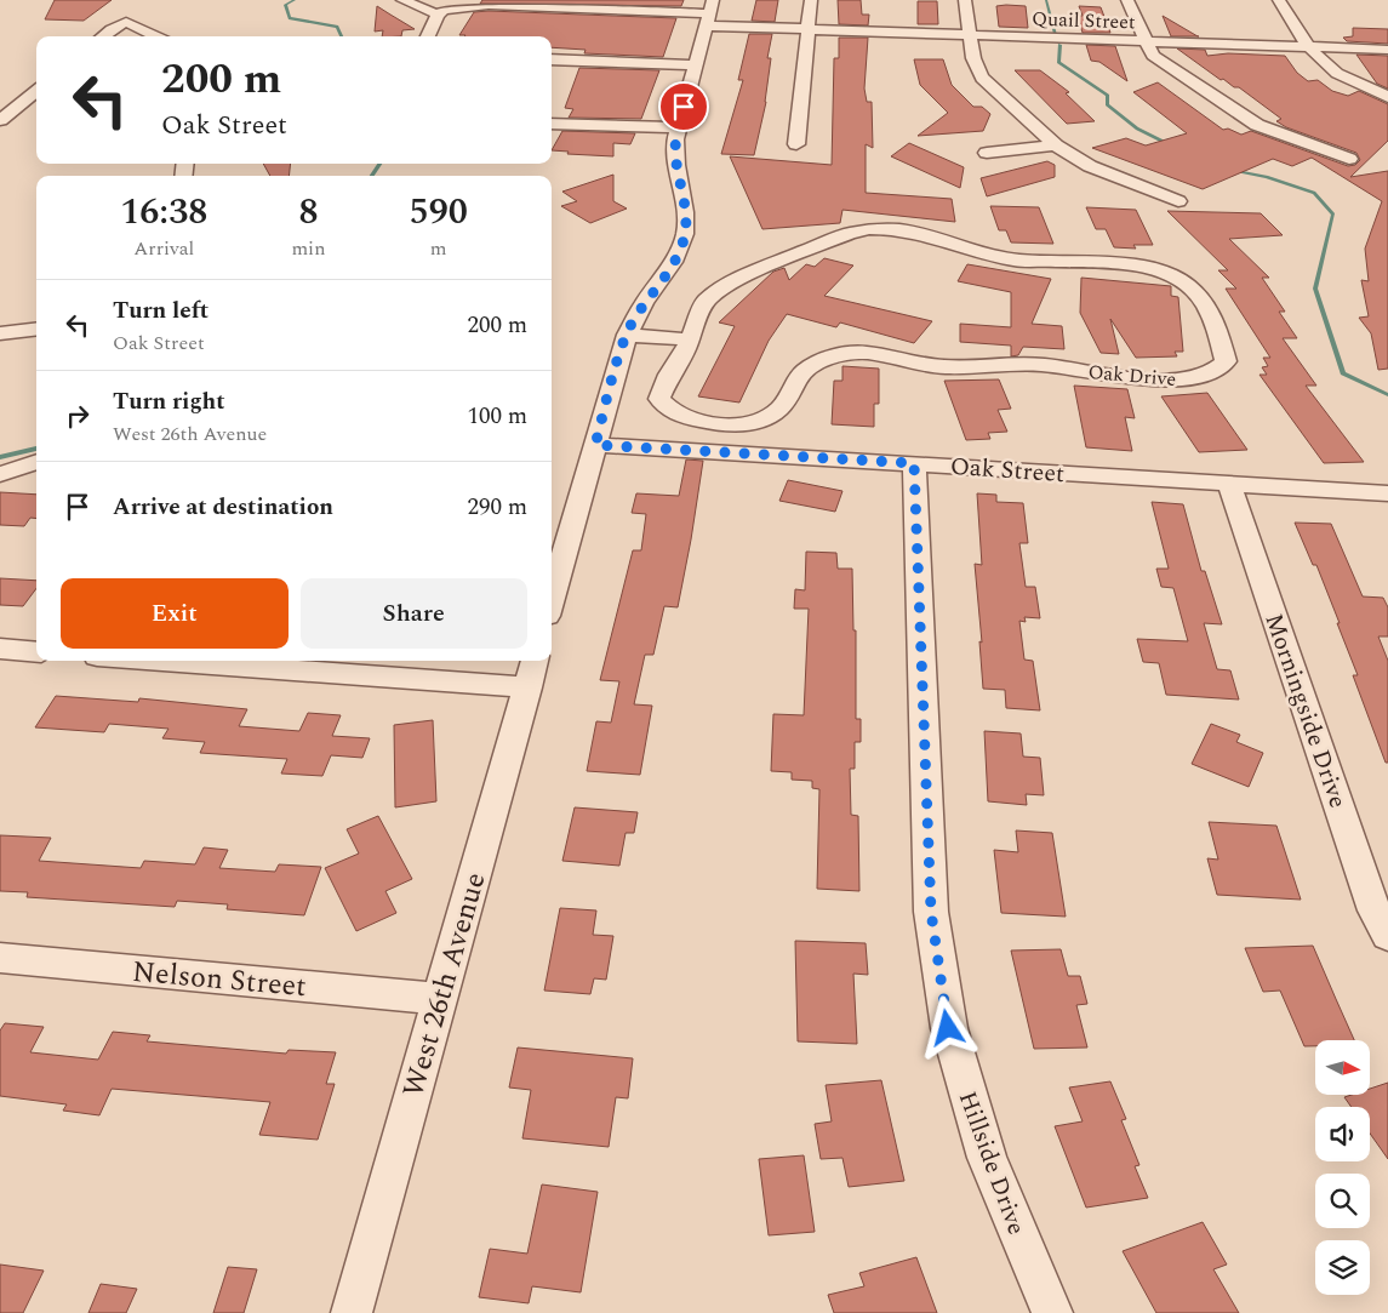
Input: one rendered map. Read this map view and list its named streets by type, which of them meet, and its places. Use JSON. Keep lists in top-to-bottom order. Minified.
{"streets":{"street":["Quail Street","Oak Drive","Oak Street","Morningside Drive","Nelson Street","West 26th Avenue","Hillside Drive"]},"crossings":[["Oak Street","Morningside Drive"],["Oak Street","Hillside Drive"],["Nelson Street","West 26th Avenue"]],"north":"right","page":{"turn":["200 m","Oak Street"],"eta":["16:38","Arrival","8","min","590","m"],"list":[{"name":"Turn left","note":"Oak Street","value":"200 m"},{"name":"Turn right","note":"West 26th Avenue","value":"100 m"},{"name":"Arrive at destination","value":"290 m"}],"buttons":["Exit","Share"]}}
